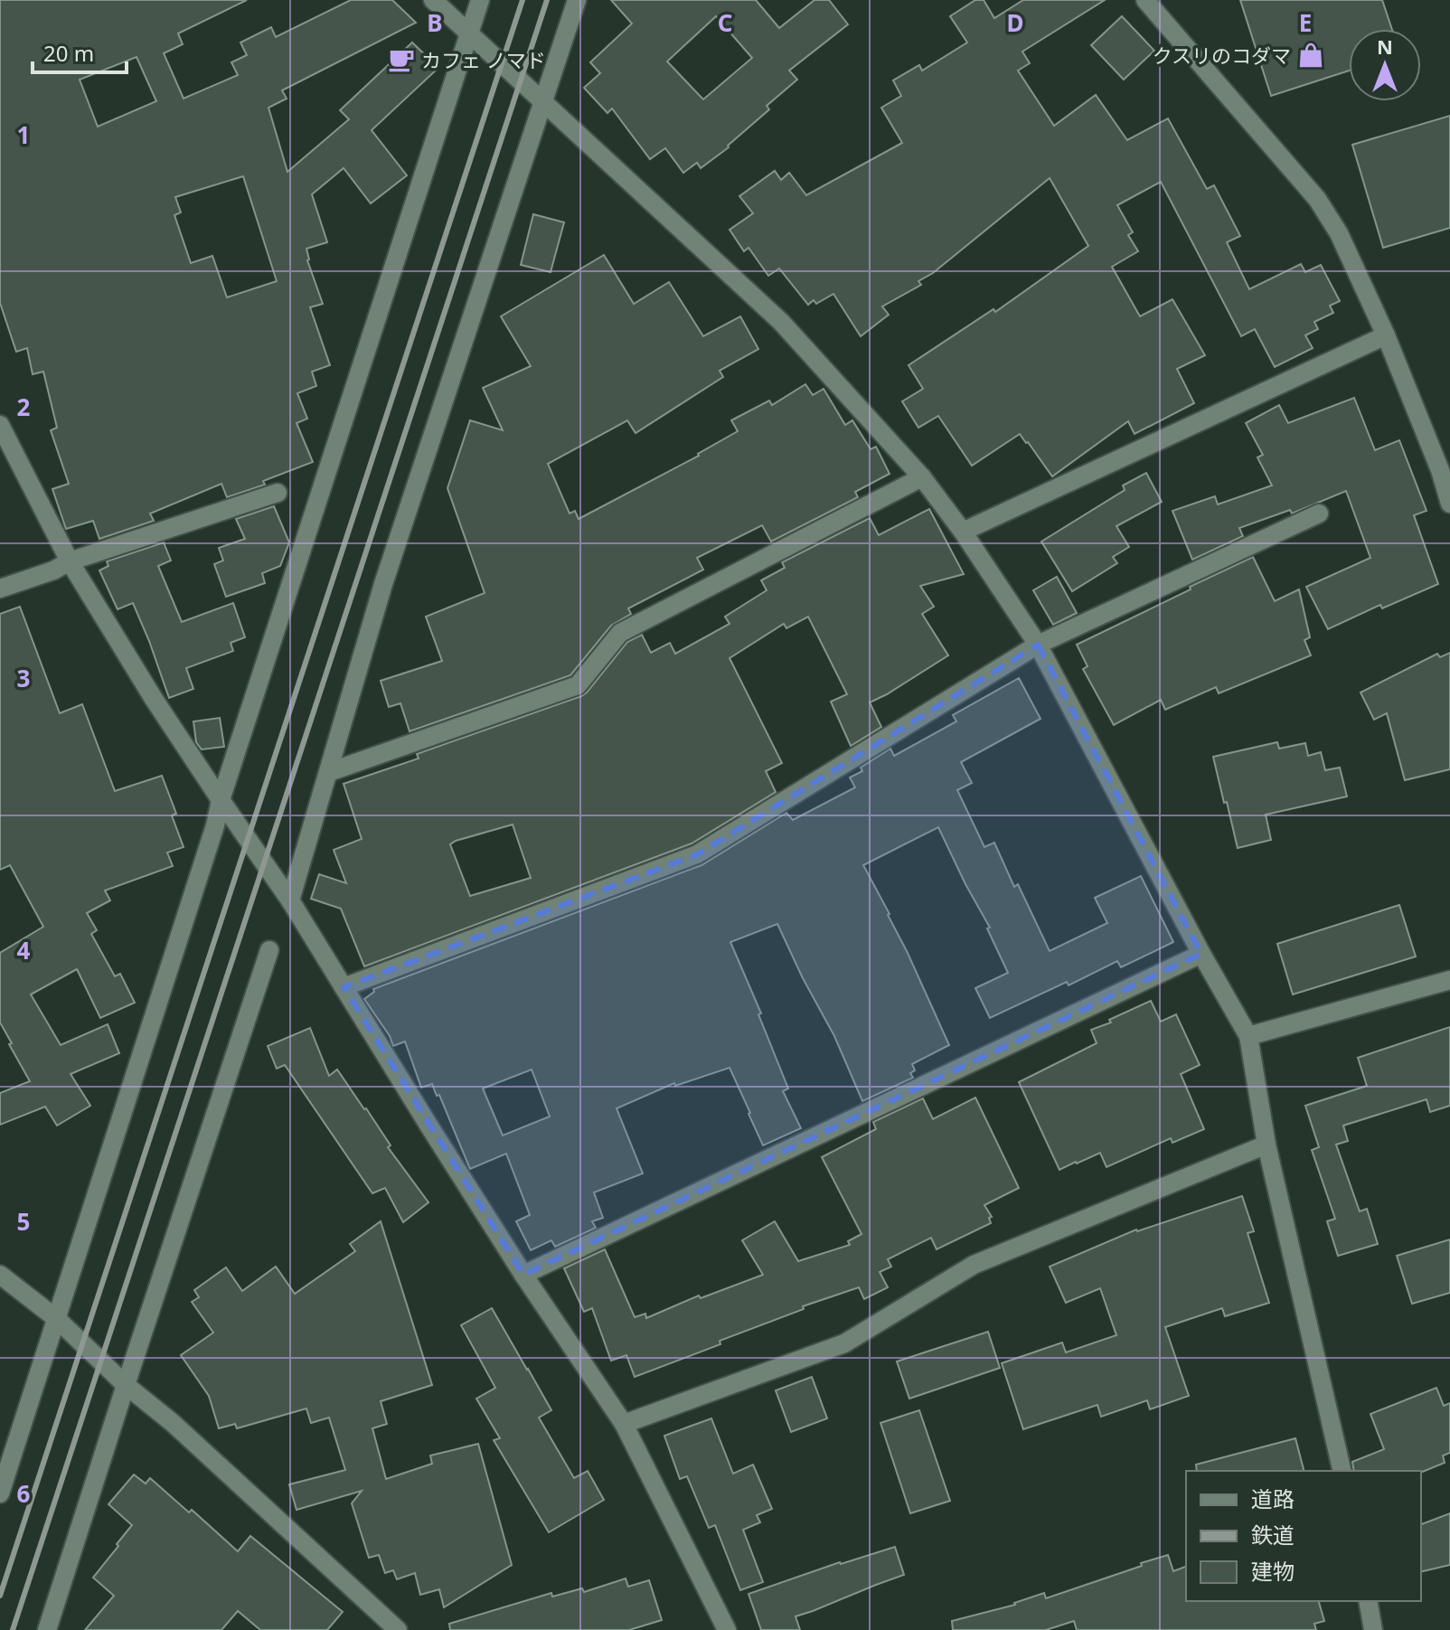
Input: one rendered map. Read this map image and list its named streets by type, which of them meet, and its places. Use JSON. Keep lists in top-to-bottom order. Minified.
{"places":{"shop":["クスリのコダマ"],"cafe":["カフェ ノマド"]},"legend":["道路","鉄道","建物"],"scale_bar":"20 m","north":"top","grid":{"columns":["B","C","D","E"],"rows":["1","2","3","4","5","6"]}}
